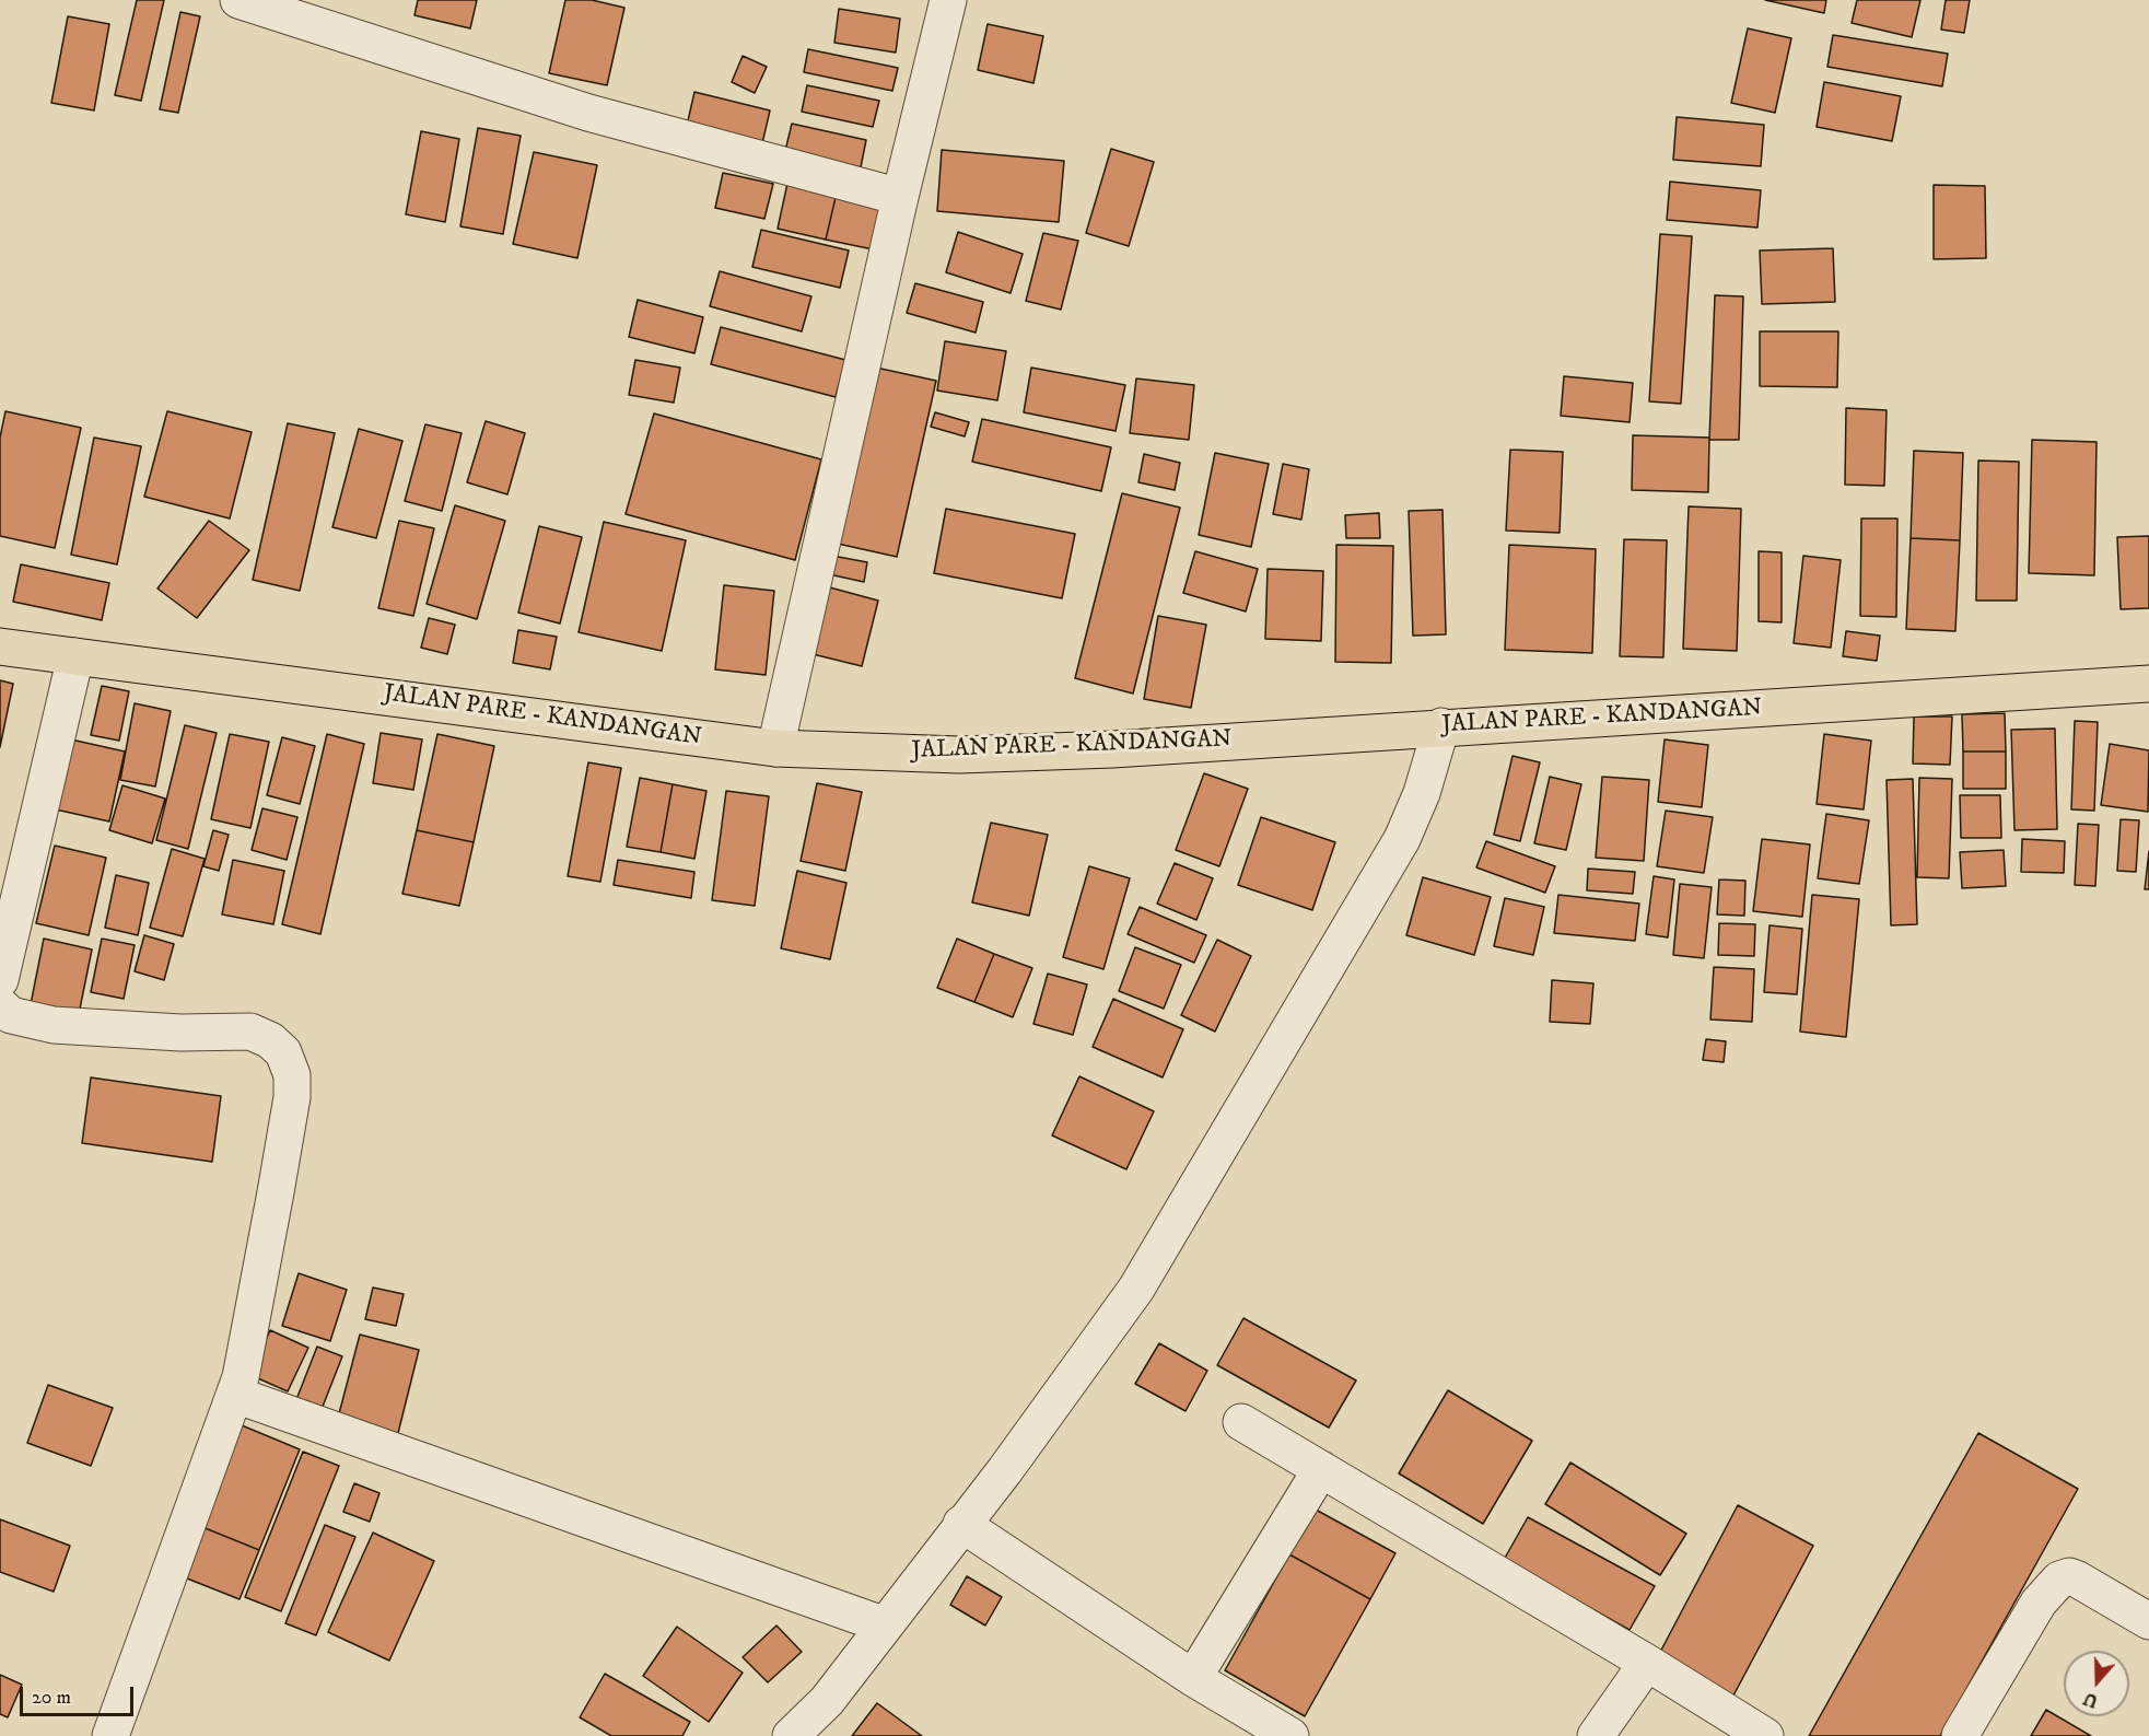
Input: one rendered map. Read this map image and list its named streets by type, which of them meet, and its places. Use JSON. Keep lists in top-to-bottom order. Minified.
{"streets":{"main road":["JALAN PARE - KANDANGAN"]},"scale_bar":"20 m","north":"bottom"}
